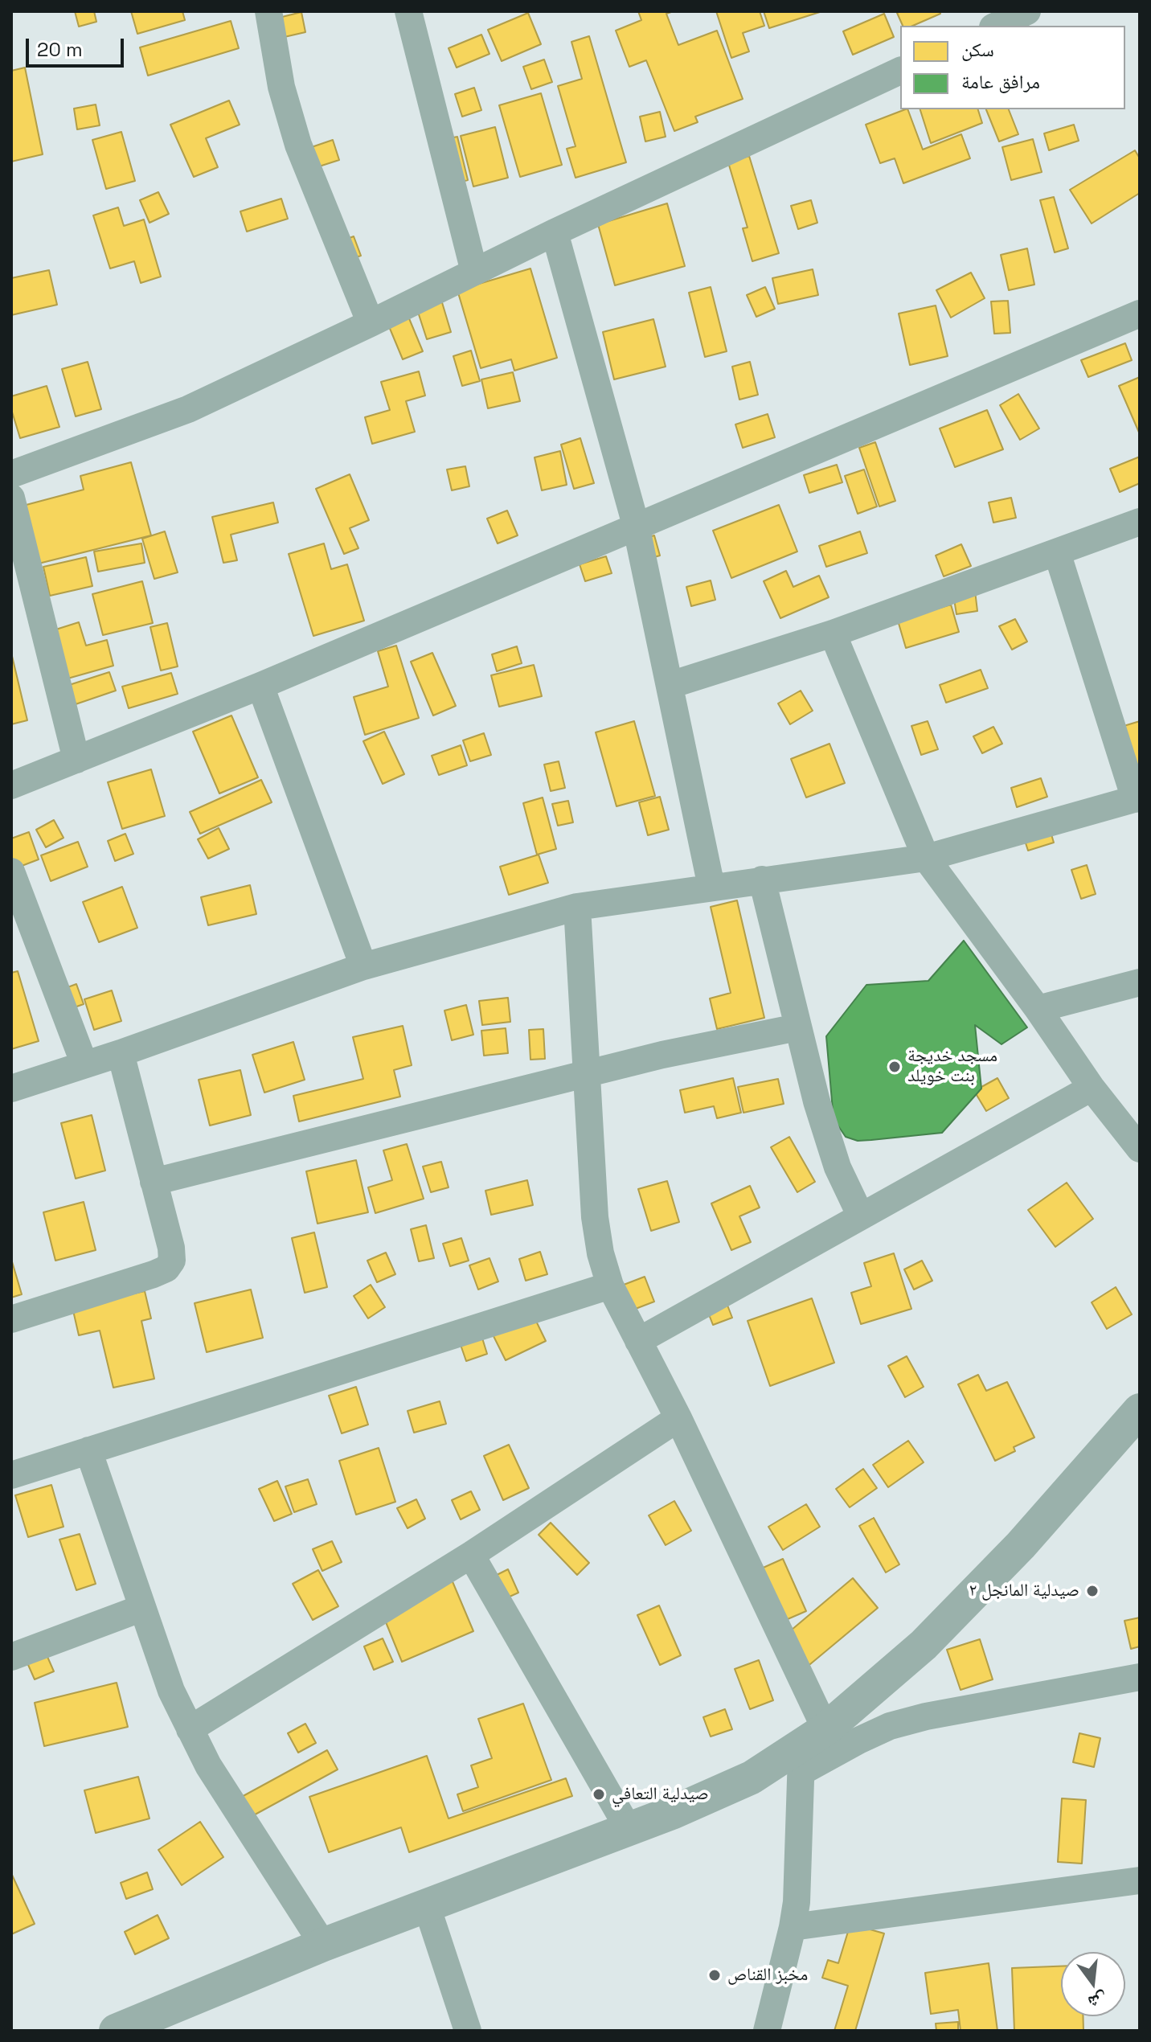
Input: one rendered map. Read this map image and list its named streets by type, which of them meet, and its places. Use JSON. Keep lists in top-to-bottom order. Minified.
{"places":["مسجد خديجة بنت خويلد","صيدلية المانجل ٢","صيدلية التعافي","مخبز القناص"],"legend":["سكن","مرافق عامة"],"scale_bar":"20 m","north":"bottom"}
